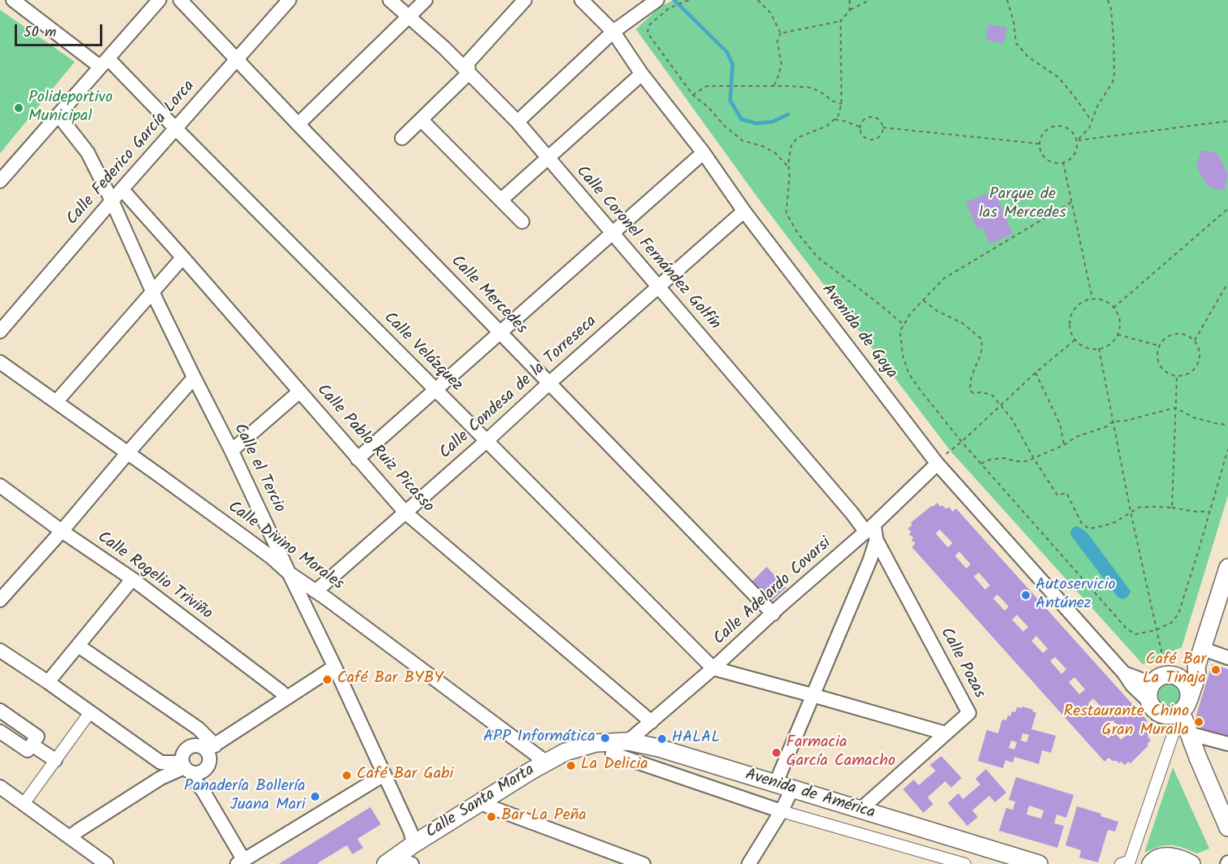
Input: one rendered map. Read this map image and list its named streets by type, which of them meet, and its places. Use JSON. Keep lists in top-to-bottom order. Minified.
{"streets":{"street":["Calle Federico García Lorca","Calle Coronel Fernández Golfín","Calle Mercedes","Avenida de Goya","Calle Velázquez","Calle Condesa de la Torreseca","Calle Pablo Ruiz Picasso","Calle el Tercio","Calle Divino Morales","Calle Rogelio Triviño","Calle Adelardo Covarsi","Calle Pozas","Avenida de América","Calle Santa Marta"]},"crossings":[["Calle Federico García Lorca","Calle Mercedes"],["Calle Federico García Lorca","Calle Velázquez"],["Calle Federico García Lorca","Calle Pablo Ruiz Picasso"],["Calle Federico García Lorca","Calle el Tercio"],["Calle Coronel Fernández Golfín","Calle Condesa de la Torreseca"],["Calle Coronel Fernández Golfín","Calle Adelardo Covarsi"],["Calle Coronel Fernández Golfín","Calle Pozas"],["Calle Mercedes","Calle Condesa de la Torreseca"],["Calle Mercedes","Calle Adelardo Covarsi"],["Avenida de Goya","Calle Condesa de la Torreseca"],["Avenida de Goya","Calle Adelardo Covarsi"],["Calle Velázquez","Calle Condesa de la Torreseca"],["Calle Velázquez","Calle Adelardo Covarsi"],["Calle Condesa de la Torreseca","Calle Pablo Ruiz Picasso"],["Calle Condesa de la Torreseca","Calle Divino Morales"],["Calle Pablo Ruiz Picasso","Calle Adelardo Covarsi"],["Calle el Tercio","Calle Divino Morales"],["Calle el Tercio","Calle Santa Marta"],["Calle Divino Morales","Calle Santa Marta"],["Calle Adelardo Covarsi","Calle Pozas"],["Calle Adelardo Covarsi","Avenida de América"],["Calle Pozas","Avenida de América"],["Avenida de América","Calle Santa Marta"]],"parks":["Parque de las Mercedes"],"places":["Polideportivo Municipal","Autoservicio Antúnez","Café Bar La Tinaja","Café Bar BYBY","Restaurante Chino Gran Muralla","APP Informática","HALAL","Farmacia García Camacho","La Delicia","Café Bar Gabi","Panadería Bollería Juana Mari","Bar La Peña"],"scale_bar":"50 m"}
